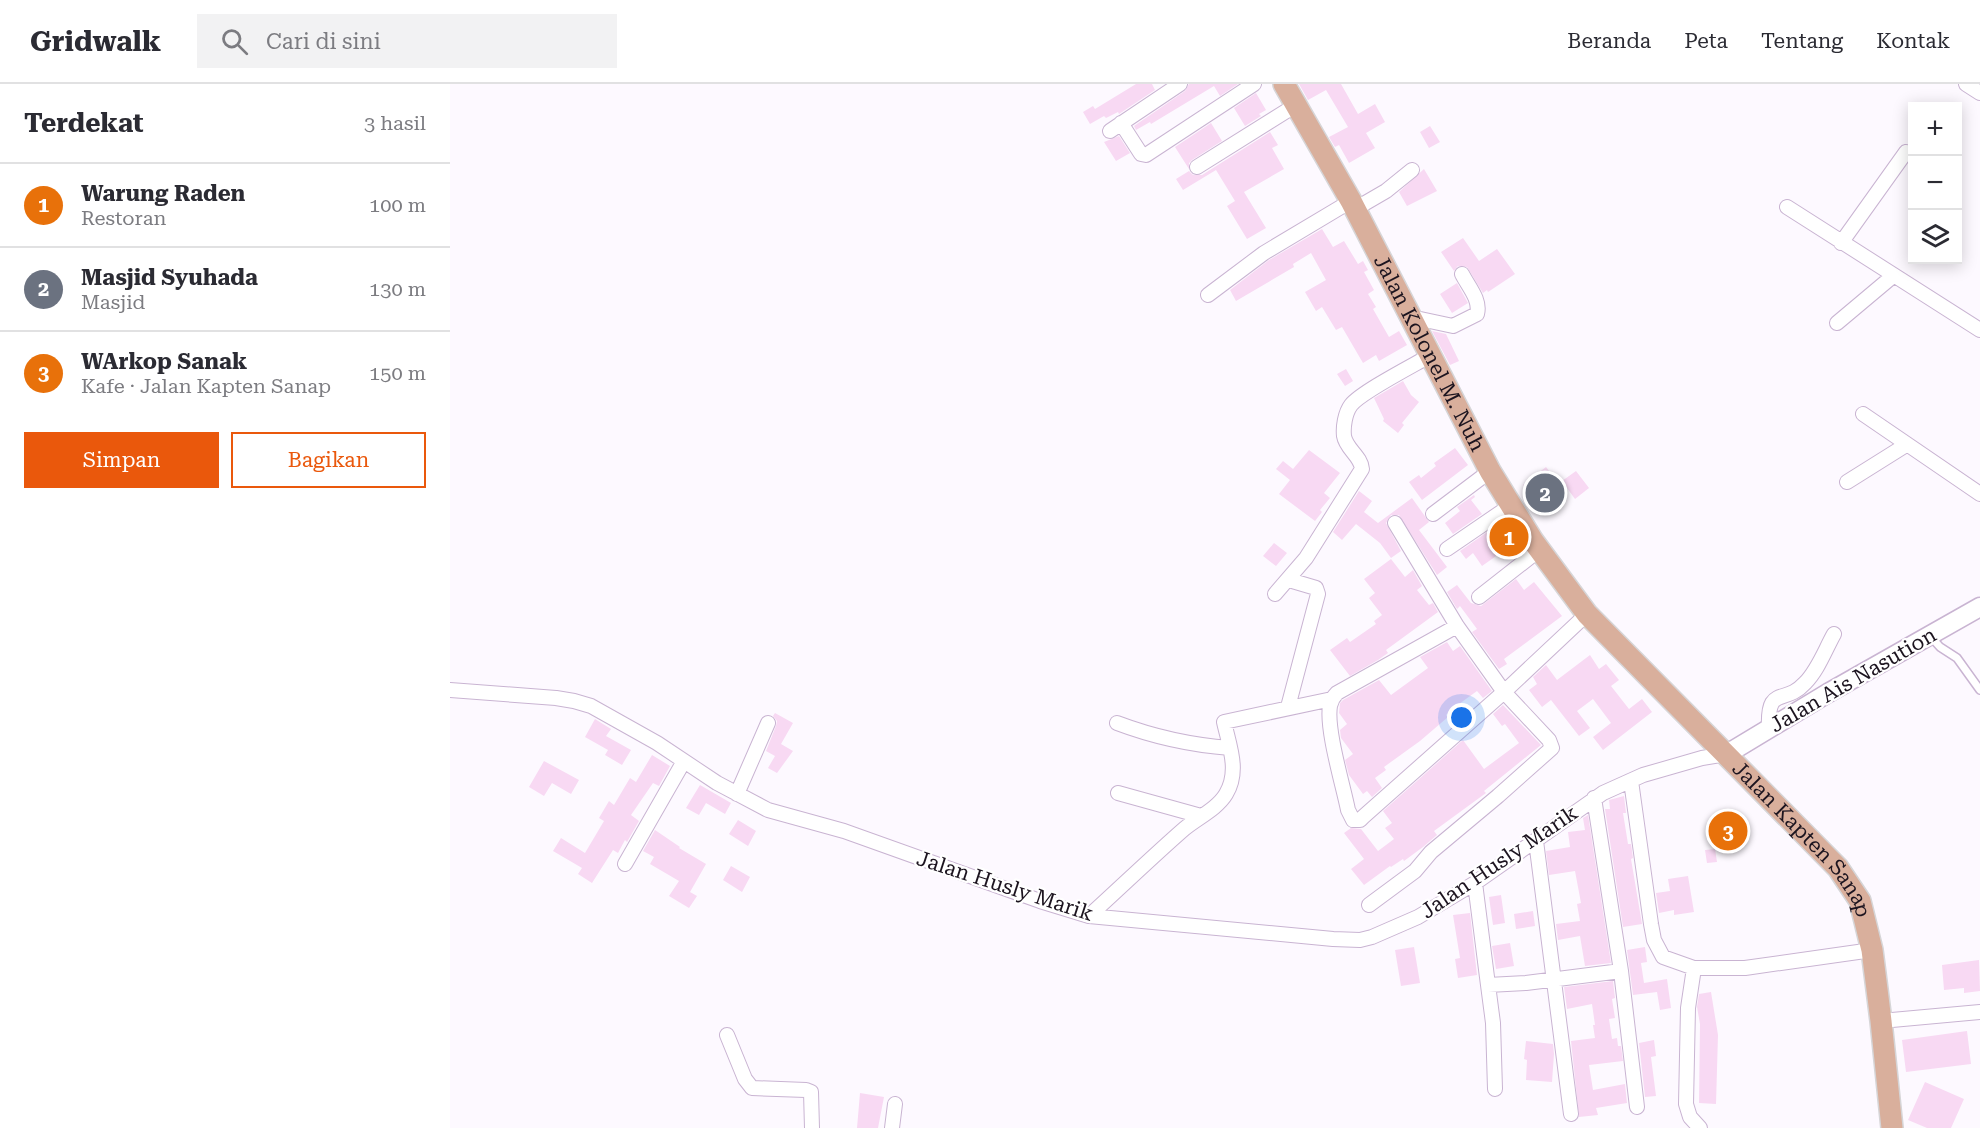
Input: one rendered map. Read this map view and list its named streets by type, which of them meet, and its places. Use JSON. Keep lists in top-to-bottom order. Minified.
{"streets":{"main road":["Jalan Kolonel M. Nuh","Jalan Kapten Sanap"],"street":["Jalan Ais Nasution","Jalan Husly Marik"]},"crossings":[["Jalan Kolonel M. Nuh","Jalan Kapten Sanap"],["Jalan Ais Nasution","Jalan Kapten Sanap"],["Jalan Ais Nasution","Jalan Husly Marik"],["Jalan Kapten Sanap","Jalan Husly Marik"]],"page":{"header":"Gridwalk","search":"Cari di sini","nav":["Beranda","Peta","Tentang","Kontak"],"heading":["Terdekat","3 hasil"],"map_buttons":["+","−"],"list":[{"mark":"1","name":"Warung Raden","note":"Restoran","value":"100 m"},{"mark":"2","name":"Masjid Syuhada","note":"Masjid","value":"130 m"},{"mark":"3","name":"WArkop Sanak","note":"Kafe · Jalan Kapten Sanap","value":"150 m"}],"buttons":["Simpan","Bagikan"],"pins":["2","1","3"]}}
